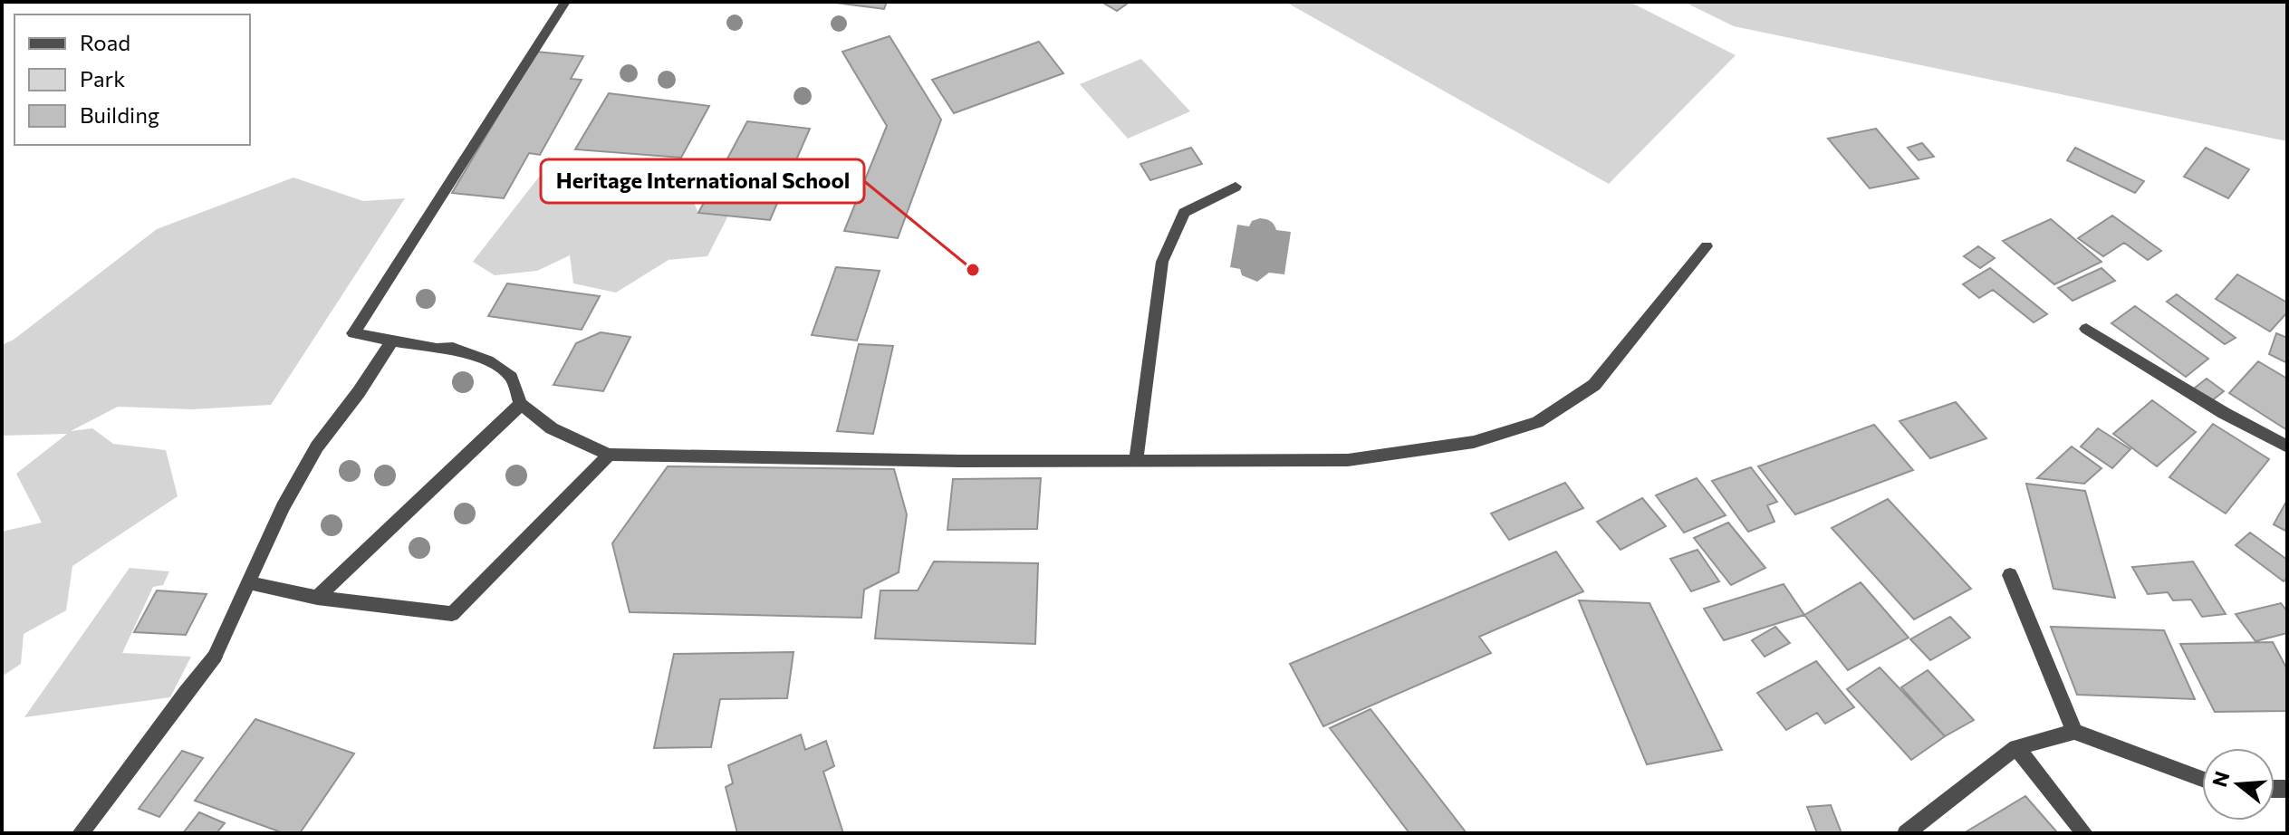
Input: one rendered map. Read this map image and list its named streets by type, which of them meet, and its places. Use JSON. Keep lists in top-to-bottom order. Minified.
{"places":["Heritage International School"],"legend":["Road","Park","Building"],"north":"left"}
